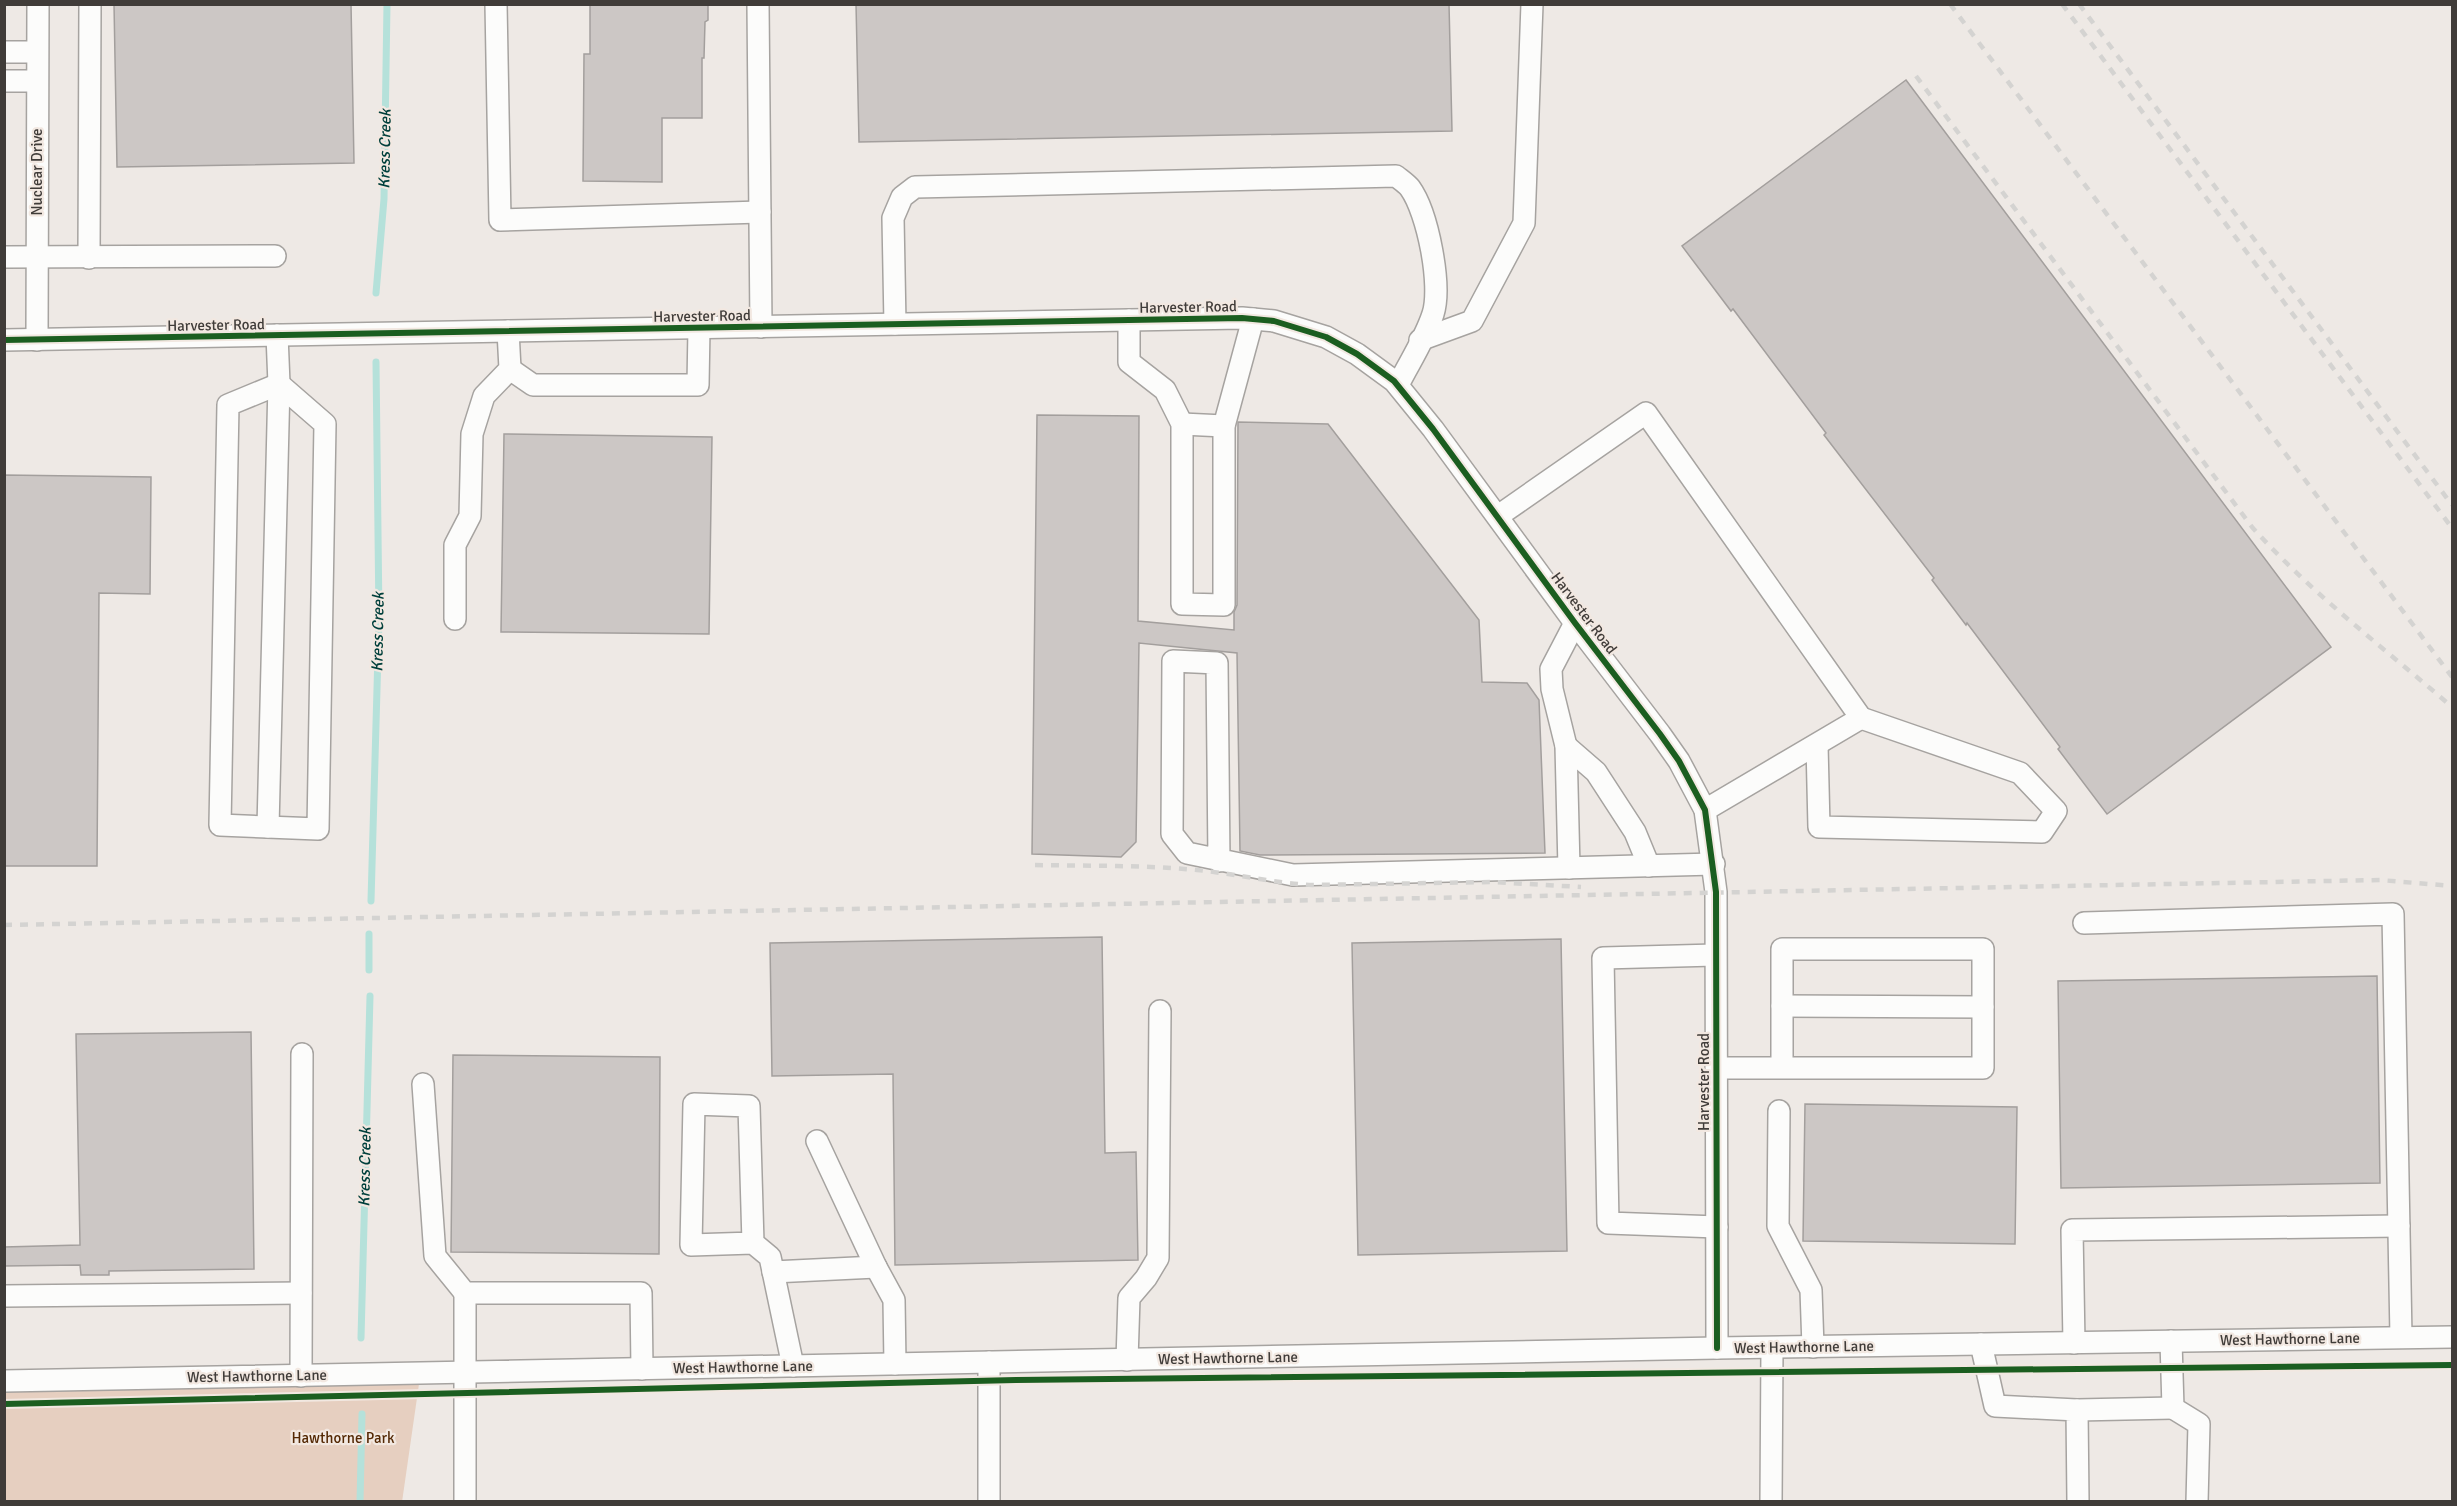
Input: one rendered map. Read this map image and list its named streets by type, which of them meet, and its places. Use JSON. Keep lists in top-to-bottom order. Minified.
{"streets":{"street":["Nuclear Drive","Harvester Road","West Hawthorne Lane"]},"crossings":[["Nuclear Drive","Harvester Road"],["Harvester Road","West Hawthorne Lane"]],"water":["Kress Creek"],"parks":["Hawthorne Park"]}
